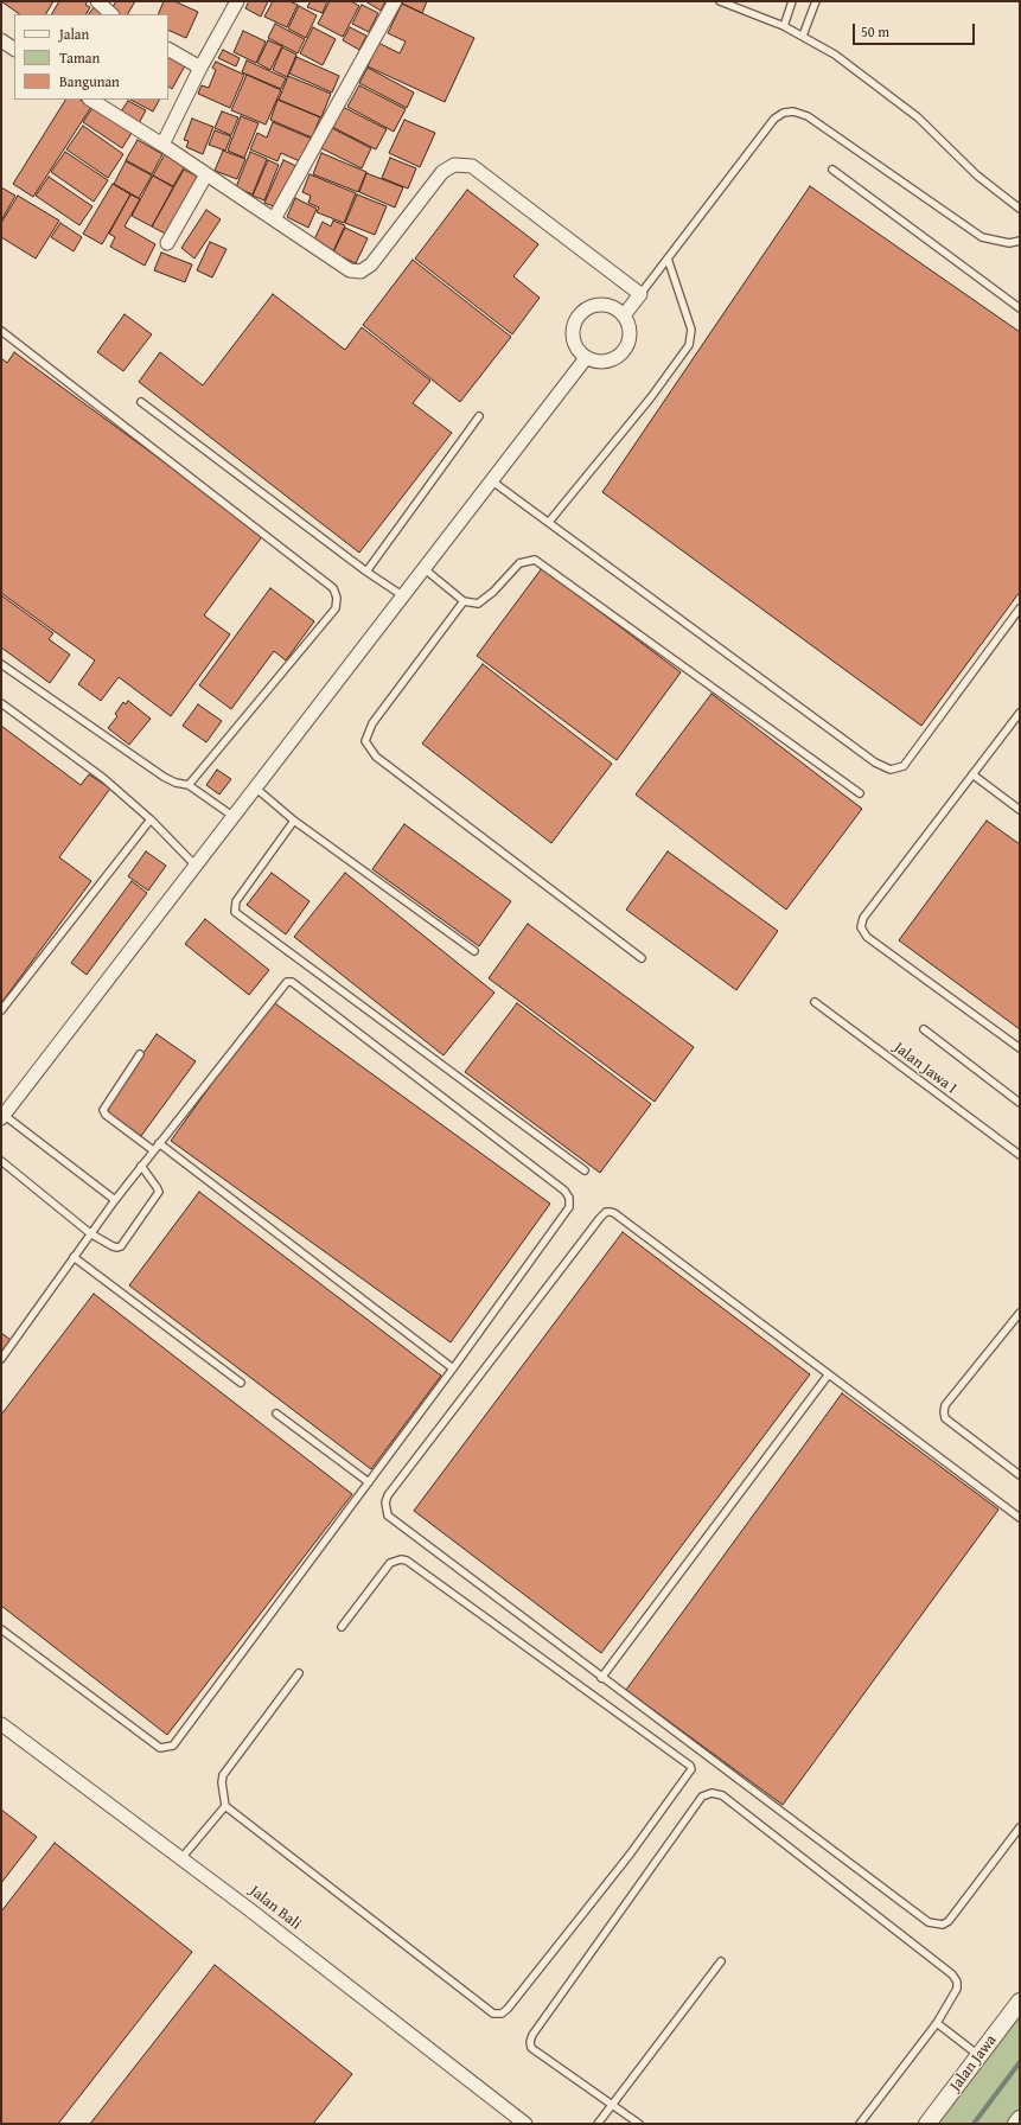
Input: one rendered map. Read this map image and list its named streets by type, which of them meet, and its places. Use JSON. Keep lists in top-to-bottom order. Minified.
{"streets":{"street":["Jalan Bali","Jalan Jawa"],"lane":["Jalan Jawa I"]},"legend":["Jalan","Taman","Bangunan"],"scale_bar":"50 m"}
